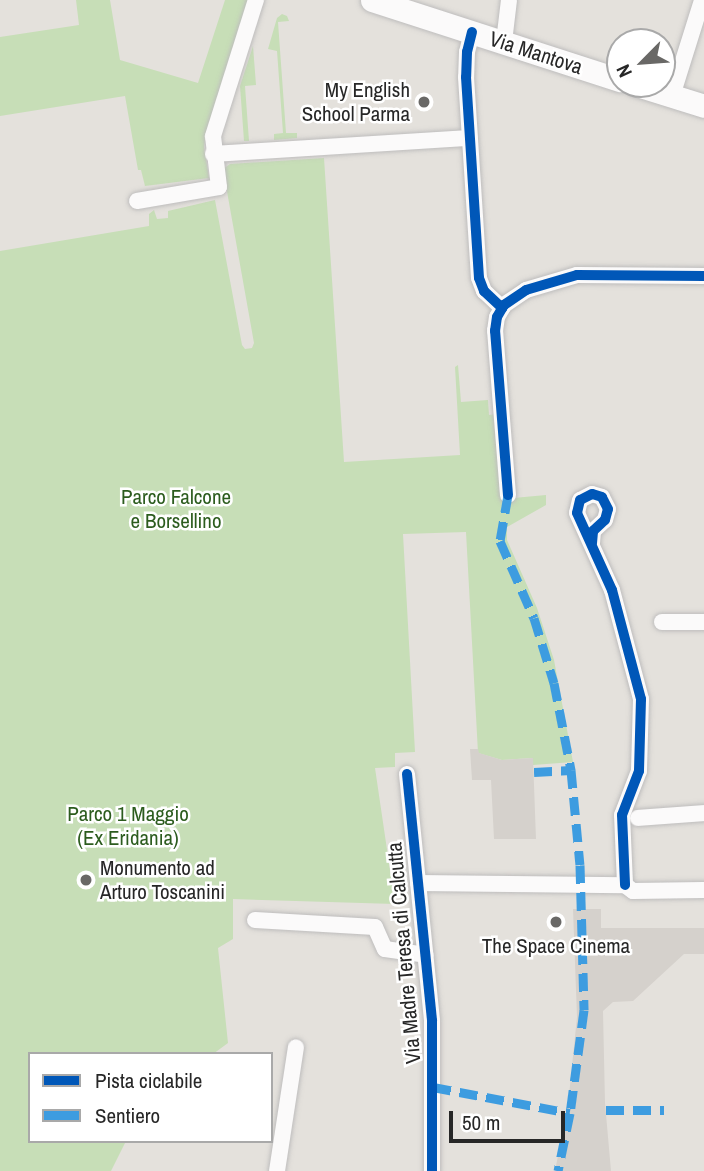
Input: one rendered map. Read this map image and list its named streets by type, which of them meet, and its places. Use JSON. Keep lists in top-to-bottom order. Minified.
{"streets":{"main road":["Via Mantova"],"street":["Via Madre Teresa di Calcutta"]},"parks":["Parco Falcone e Borsellino","Parco 1 Maggio (Ex Eridania)"],"places":["My English School Parma","Monumento ad Arturo Toscanini","The Space Cinema"],"legend":["Pista ciclabile","Sentiero"],"scale_bar":"50 m","north":"bottom left"}
